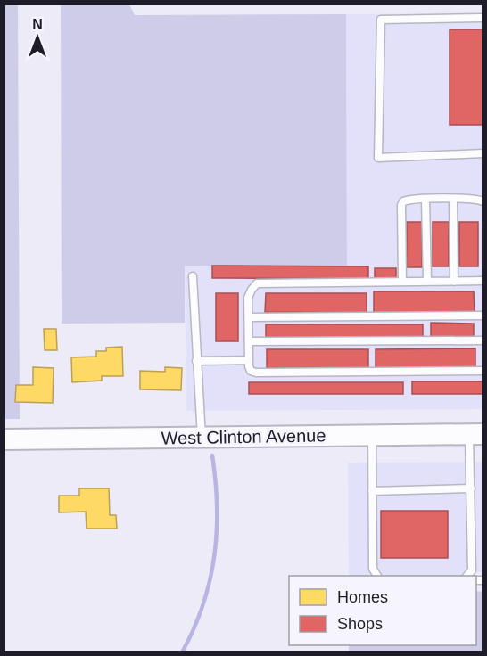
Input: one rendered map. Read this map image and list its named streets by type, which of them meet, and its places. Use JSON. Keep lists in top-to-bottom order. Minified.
{"streets":{"main road":["West Clinton Avenue"]},"legend":["Homes","Shops"],"north":"top"}
